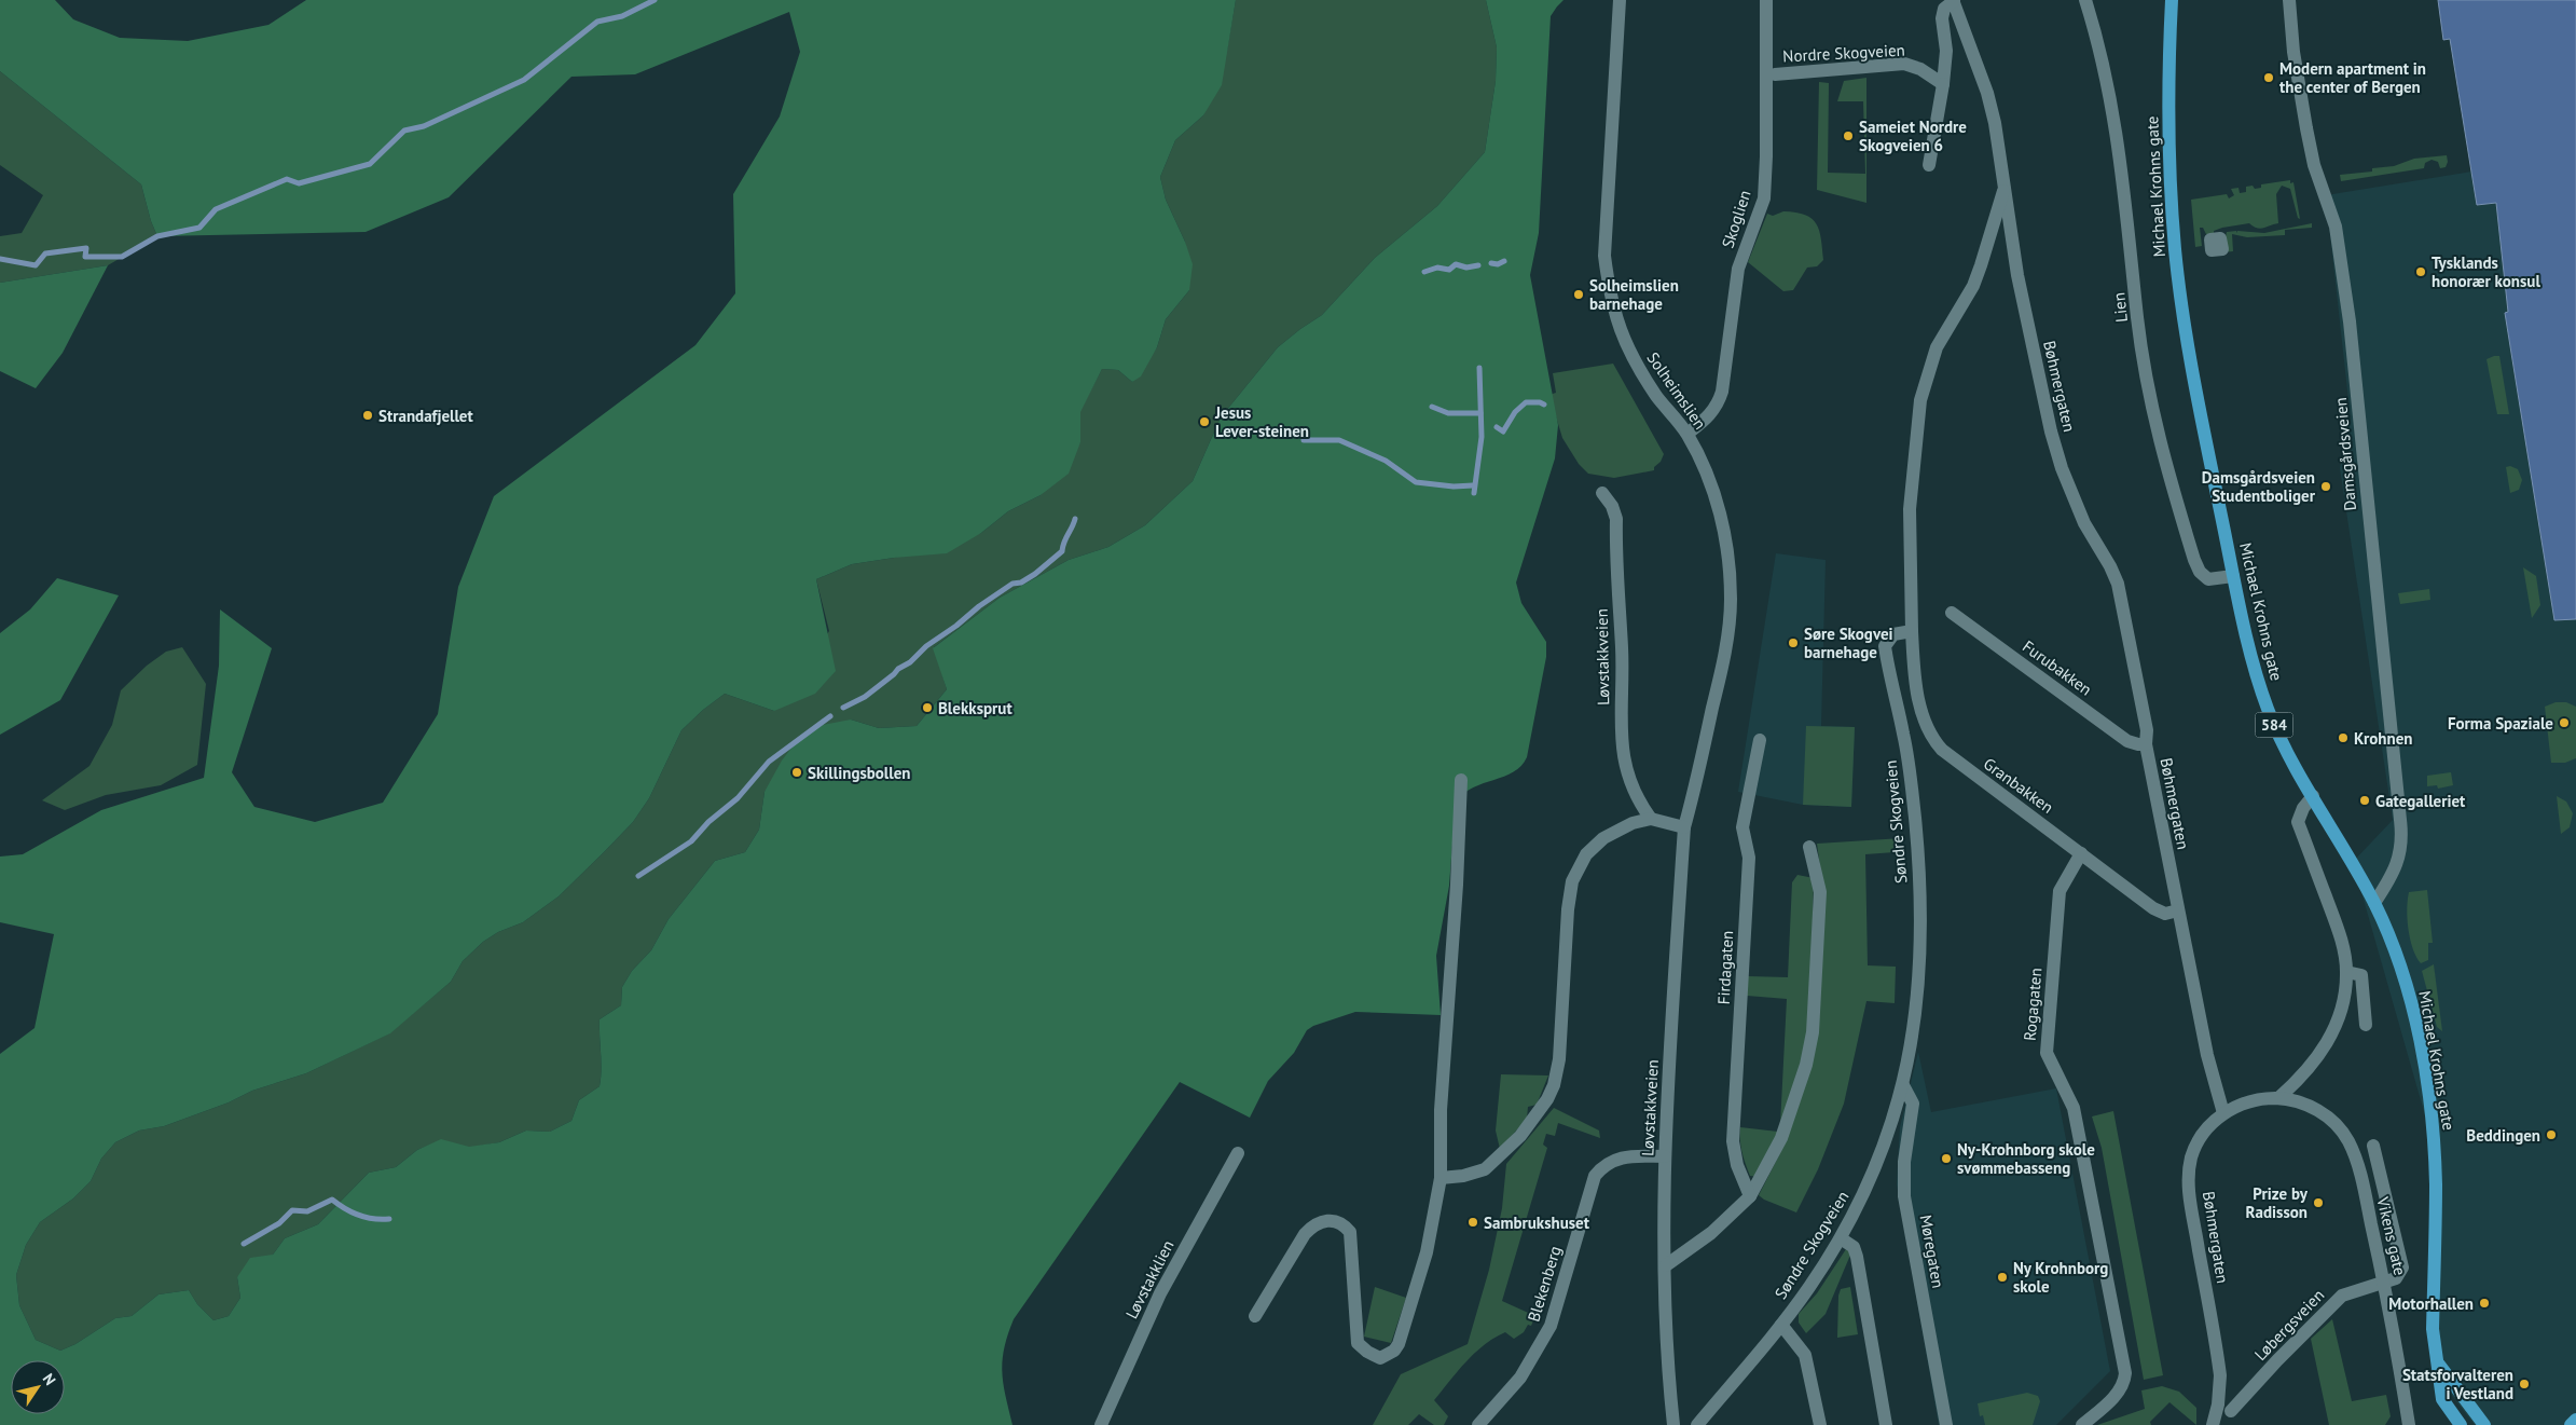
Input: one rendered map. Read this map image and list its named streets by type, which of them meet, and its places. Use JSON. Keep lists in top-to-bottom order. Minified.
{"streets":{"main road":["Michael Krohns gate","584"],"street":["Nordre Skogveien","Skoglien","Lien","Bøhmergaten","Solheimslien","Damsgårdsveien","Løvstakkveien","Furubakken","Granbakken","Søndre Skogveien","Firdagaten","Rogagaten","Vikens gate","Møregaten","Løvstakklien","Blekenberg","Løbergsveien"]},"crossings":[["Michael Krohns gate","Lien"],["Michael Krohns gate","Damsgårdsveien"],["Skoglien","Solheimslien"],["Bøhmergaten","Furubakken"],["Bøhmergaten","Granbakken"],["Bøhmergaten","Vikens gate"],["Solheimslien","Løvstakkveien"],["Løvstakkveien","Blekenberg"],["Granbakken","Søndre Skogveien"],["Granbakken","Rogagaten"],["Søndre Skogveien","Møregaten"],["Vikens gate","Løbergsveien"]],"places":["Modern apartment in the center of Bergen","Sameiet Nordre Skogveien 6","Tysklands honorær konsul","Solheimslien barnehage","Strandafjellet","Jesus Lever-steinen","Damsgårdsveien Studentboliger","Søre Skogvei barnehage","Blekksprut","Forma Spaziale","Krohnen","Skillingsbollen","Gategalleriet","Beddingen","Ny-Krohnborg skole svømmebasseng","Prize by Radisson","Sambrukshuset","Ny Krohnborg skole","Motorhallen","Statsforvalteren i Vestland"],"north":"top right"}
